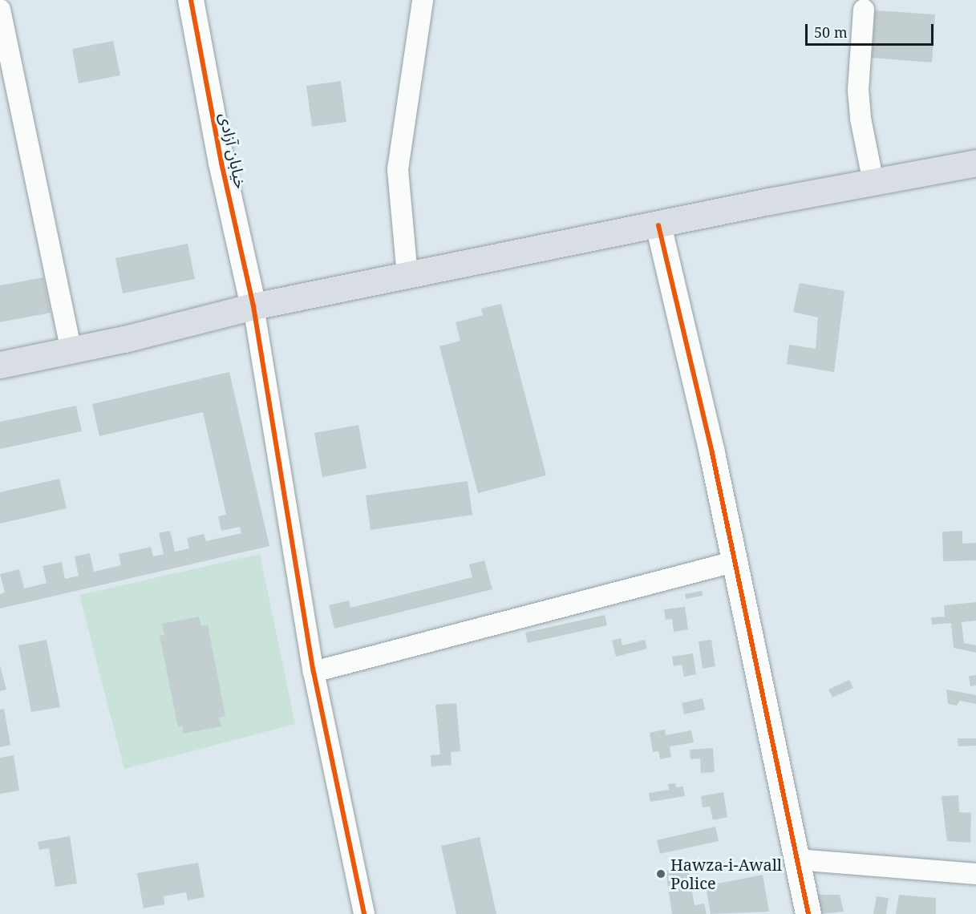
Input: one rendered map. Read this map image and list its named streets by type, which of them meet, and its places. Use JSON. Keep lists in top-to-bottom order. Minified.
{"streets":{"street":["خیابان آزادی"]},"places":["Hawza-i-Awall Police"],"scale_bar":"50 m"}
